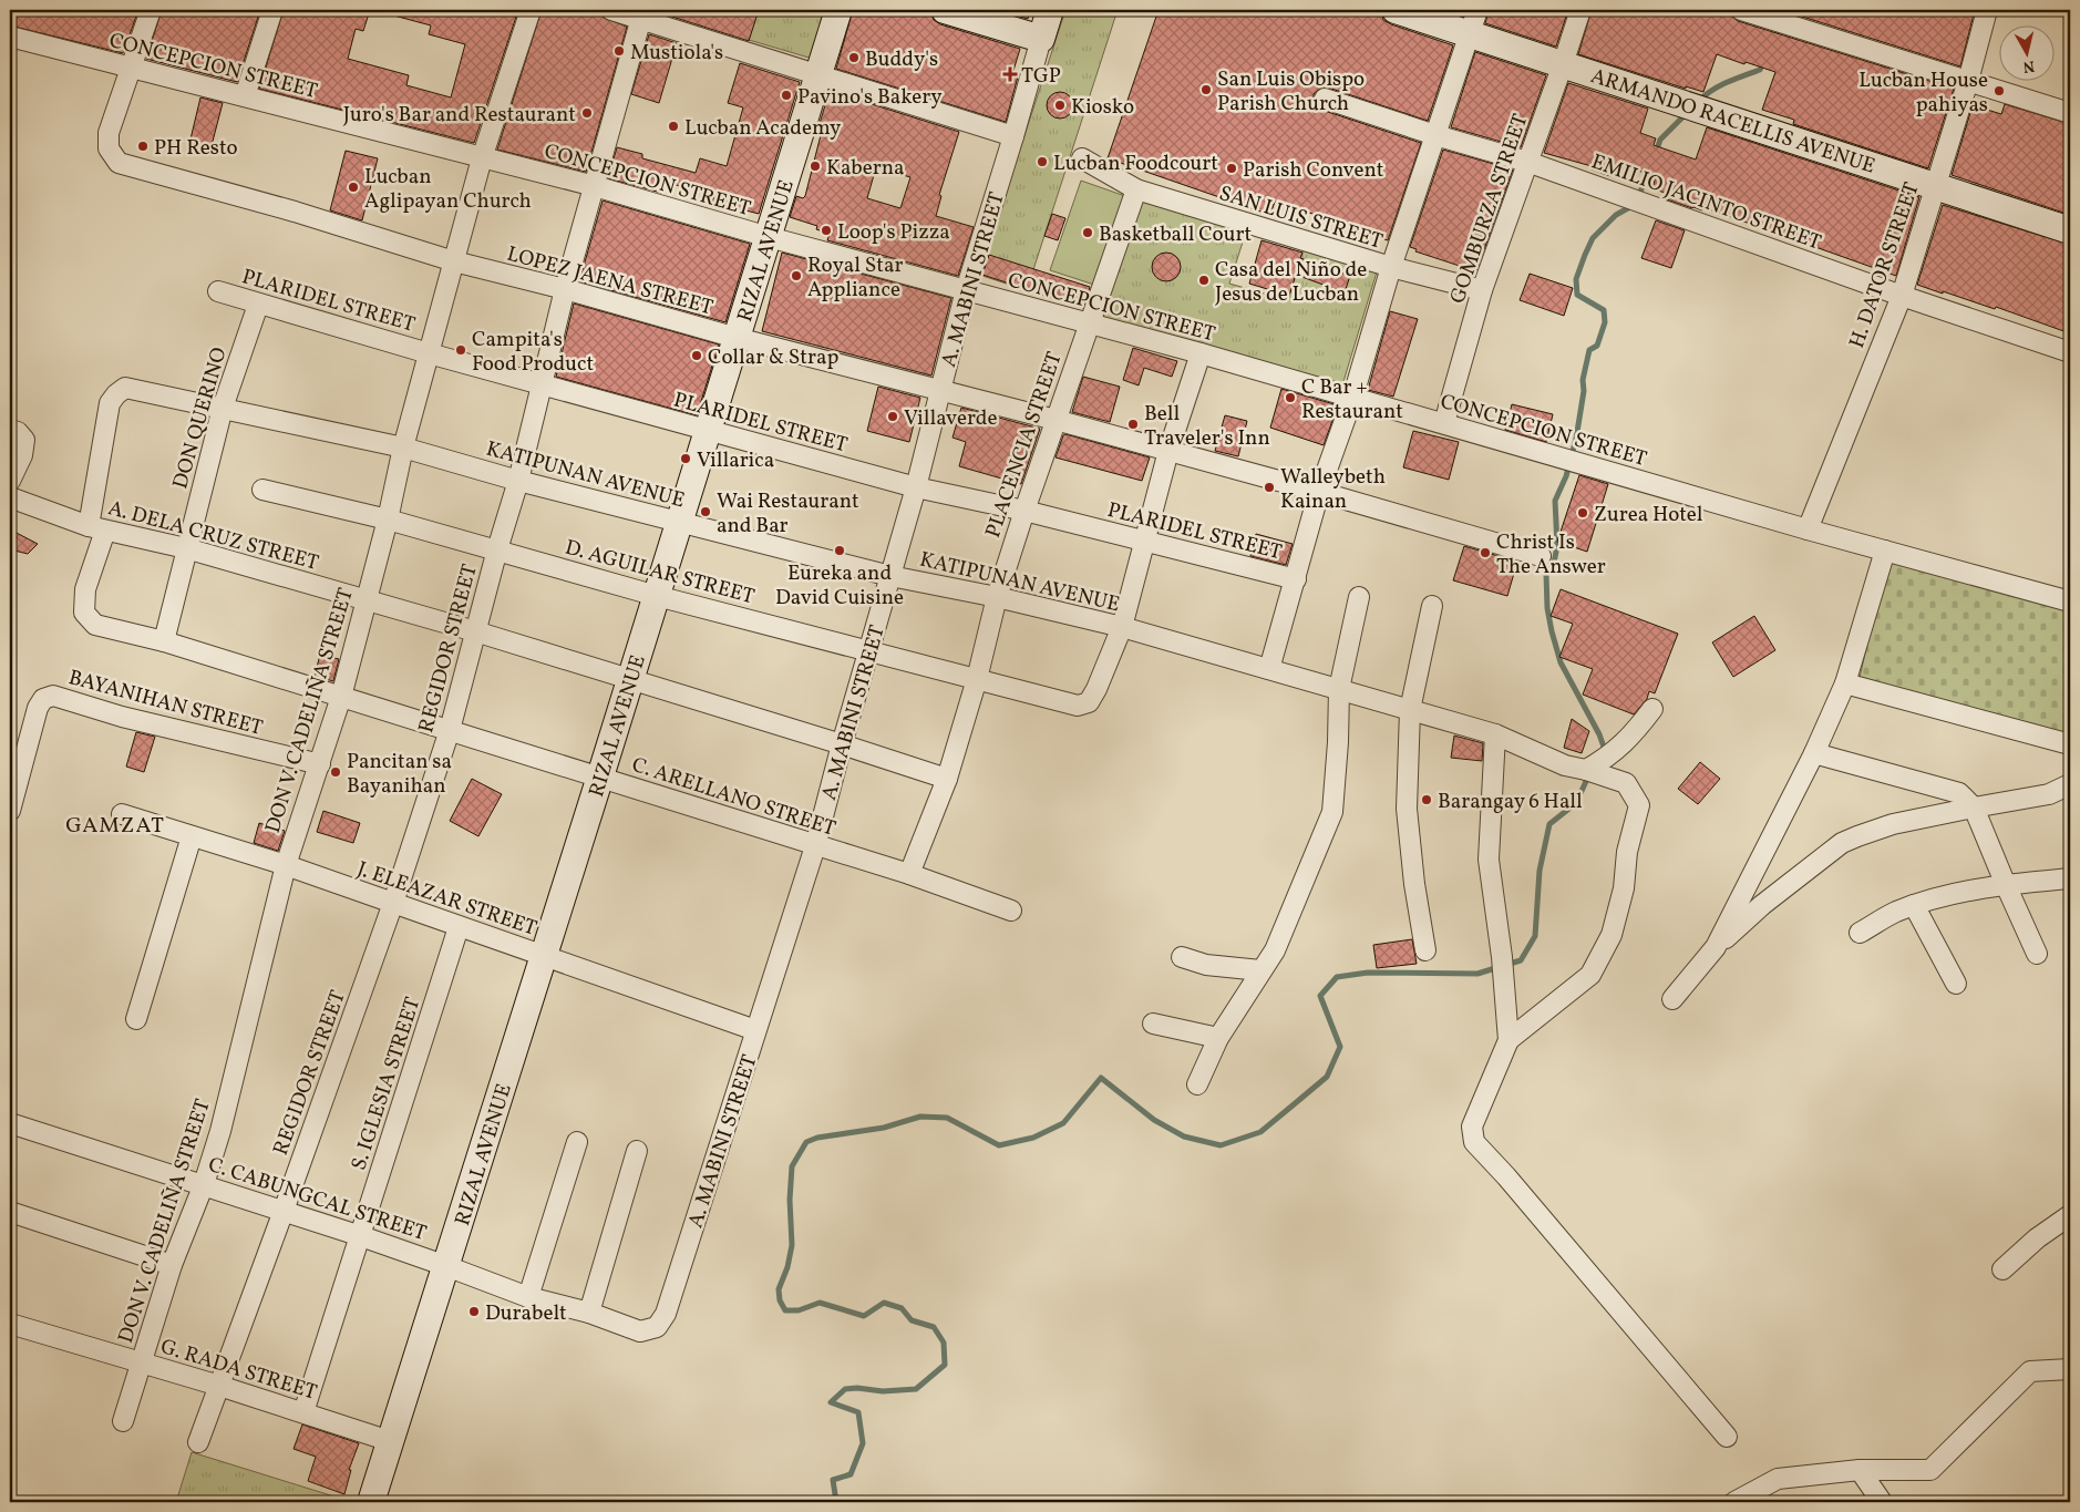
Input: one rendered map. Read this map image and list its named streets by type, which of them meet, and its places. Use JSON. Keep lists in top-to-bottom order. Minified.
{"streets":{"main road":["ARMANDO RACELLIS AVENUE","RIZAL AVENUE","A. MABINI STREET"],"street":["CONCEPCION STREET","EMILIO JACINTO STREET","GOMBURZA STREET","SAN LUIS STREET","H. DATOR STREET","LOPEZ JAENA STREET","PLARIDEL STREET","DON QUERINO","PLACENCIA STREET","KATIPUNAN AVENUE","A. DELA CRUZ STREET","D. AGUILAR STREET","REGIDOR STREET","BAYANIHAN STREET","DON V. CADELIÑA STREET","C. ARELLANO STREET","J. ELEAZAR STREET","S. IGLESIA STREET","C. CABUNGCAL STREET","G. RADA STREET"]},"crossings":[["CONCEPCION STREET","GOMBURZA STREET"],["CONCEPCION STREET","RIZAL AVENUE"],["CONCEPCION STREET","H. DATOR STREET"],["CONCEPCION STREET","LOPEZ JAENA STREET"],["CONCEPCION STREET","A. MABINI STREET"],["CONCEPCION STREET","PLACENCIA STREET"],["CONCEPCION STREET","REGIDOR STREET"],["CONCEPCION STREET","DON V. CADELIÑA STREET"],["ARMANDO RACELLIS AVENUE","GOMBURZA STREET"],["ARMANDO RACELLIS AVENUE","H. DATOR STREET"],["EMILIO JACINTO STREET","GOMBURZA STREET"],["EMILIO JACINTO STREET","H. DATOR STREET"],["GOMBURZA STREET","SAN LUIS STREET"],["SAN LUIS STREET","PLACENCIA STREET"],["RIZAL AVENUE","LOPEZ JAENA STREET"],["RIZAL AVENUE","PLARIDEL STREET"],["RIZAL AVENUE","KATIPUNAN AVENUE"],["RIZAL AVENUE","A. DELA CRUZ STREET"],["RIZAL AVENUE","D. AGUILAR STREET"],["RIZAL AVENUE","C. ARELLANO STREET"],["RIZAL AVENUE","J. ELEAZAR STREET"],["RIZAL AVENUE","C. CABUNGCAL STREET"],["RIZAL AVENUE","G. RADA STREET"],["LOPEZ JAENA STREET","A. MABINI STREET"],["LOPEZ JAENA STREET","PLACENCIA STREET"],["LOPEZ JAENA STREET","REGIDOR STREET"],["LOPEZ JAENA STREET","DON V. CADELIÑA STREET"],["A. MABINI STREET","PLARIDEL STREET"],["A. MABINI STREET","KATIPUNAN AVENUE"],["A. MABINI STREET","A. DELA CRUZ STREET"],["A. MABINI STREET","D. AGUILAR STREET"],["A. MABINI STREET","C. ARELLANO STREET"],["A. MABINI STREET","J. ELEAZAR STREET"],["A. MABINI STREET","C. CABUNGCAL STREET"],["PLARIDEL STREET","DON QUERINO"],["PLARIDEL STREET","PLACENCIA STREET"],["PLARIDEL STREET","REGIDOR STREET"],["PLARIDEL STREET","DON V. CADELIÑA STREET"],["DON QUERINO","KATIPUNAN AVENUE"],["DON QUERINO","A. DELA CRUZ STREET"],["DON QUERINO","C. ARELLANO STREET"],["PLACENCIA STREET","KATIPUNAN AVENUE"],["PLACENCIA STREET","A. DELA CRUZ STREET"],["PLACENCIA STREET","D. AGUILAR STREET"],["PLACENCIA STREET","C. ARELLANO STREET"],["KATIPUNAN AVENUE","D. AGUILAR STREET"],["KATIPUNAN AVENUE","REGIDOR STREET"],["KATIPUNAN AVENUE","DON V. CADELIÑA STREET"],["KATIPUNAN AVENUE","C. ARELLANO STREET"],["A. DELA CRUZ STREET","REGIDOR STREET"],["A. DELA CRUZ STREET","DON V. CADELIÑA STREET"],["A. DELA CRUZ STREET","C. ARELLANO STREET"],["D. AGUILAR STREET","REGIDOR STREET"],["D. AGUILAR STREET","DON V. CADELIÑA STREET"],["REGIDOR STREET","C. ARELLANO STREET"],["REGIDOR STREET","J. ELEAZAR STREET"],["REGIDOR STREET","C. CABUNGCAL STREET"],["REGIDOR STREET","G. RADA STREET"],["BAYANIHAN STREET","DON V. CADELIÑA STREET"],["DON V. CADELIÑA STREET","C. ARELLANO STREET"],["DON V. CADELIÑA STREET","J. ELEAZAR STREET"],["DON V. CADELIÑA STREET","C. CABUNGCAL STREET"],["DON V. CADELIÑA STREET","G. RADA STREET"],["J. ELEAZAR STREET","S. IGLESIA STREET"],["S. IGLESIA STREET","C. CABUNGCAL STREET"],["S. IGLESIA STREET","G. RADA STREET"]],"districts":["GAMZAT"],"places":{"other":["Mustiola's","Buddy's","San Luis Obispo Parish Church","Lucban House pahiyas","Pavino's Bakery","Kiosko","Juro's Bar and Restaurant","Lucban Academy","PH Resto","Lucban Foodcourt","Kaberna","Parish Convent","Lucban Aglipayan Church","Loop's Pizza","Basketball Court","Royal Star Appliance","Casa del Niño de Jesus de Lucban","Campita's Food Product","Collar & Strap","C Bar + Restaurant","Villaverde","Bell Traveler's Inn","Villarica","Walleybeth Kainan","Wai Restaurant and Bar","Zurea Hotel","Eureka and David Cuisine","Christ Is The Answer","Pancitan sa Bayanihan","Barangay 6 Hall","Durabelt"],"health":["TGP"]},"north":"bottom"}
